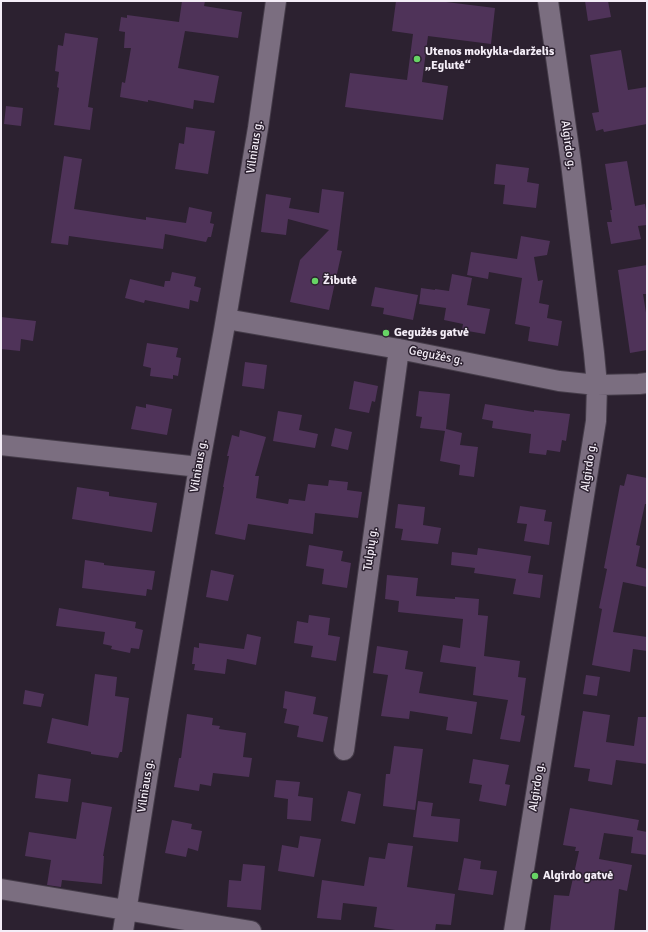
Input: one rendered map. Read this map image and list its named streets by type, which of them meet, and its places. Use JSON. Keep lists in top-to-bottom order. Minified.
{"streets":{"street":["Algirdo g.","Vilniaus g.","Gegužės g.","Tulpių g."]},"crossings":[["Algirdo g.","Gegužės g."],["Vilniaus g.","Gegužės g."],["Gegužės g.","Tulpių g."]],"places":["Utenos mokykla-darželis „Eglutė“","Žibutė","Gegužės gatvė","Algirdo gatvė"]}
